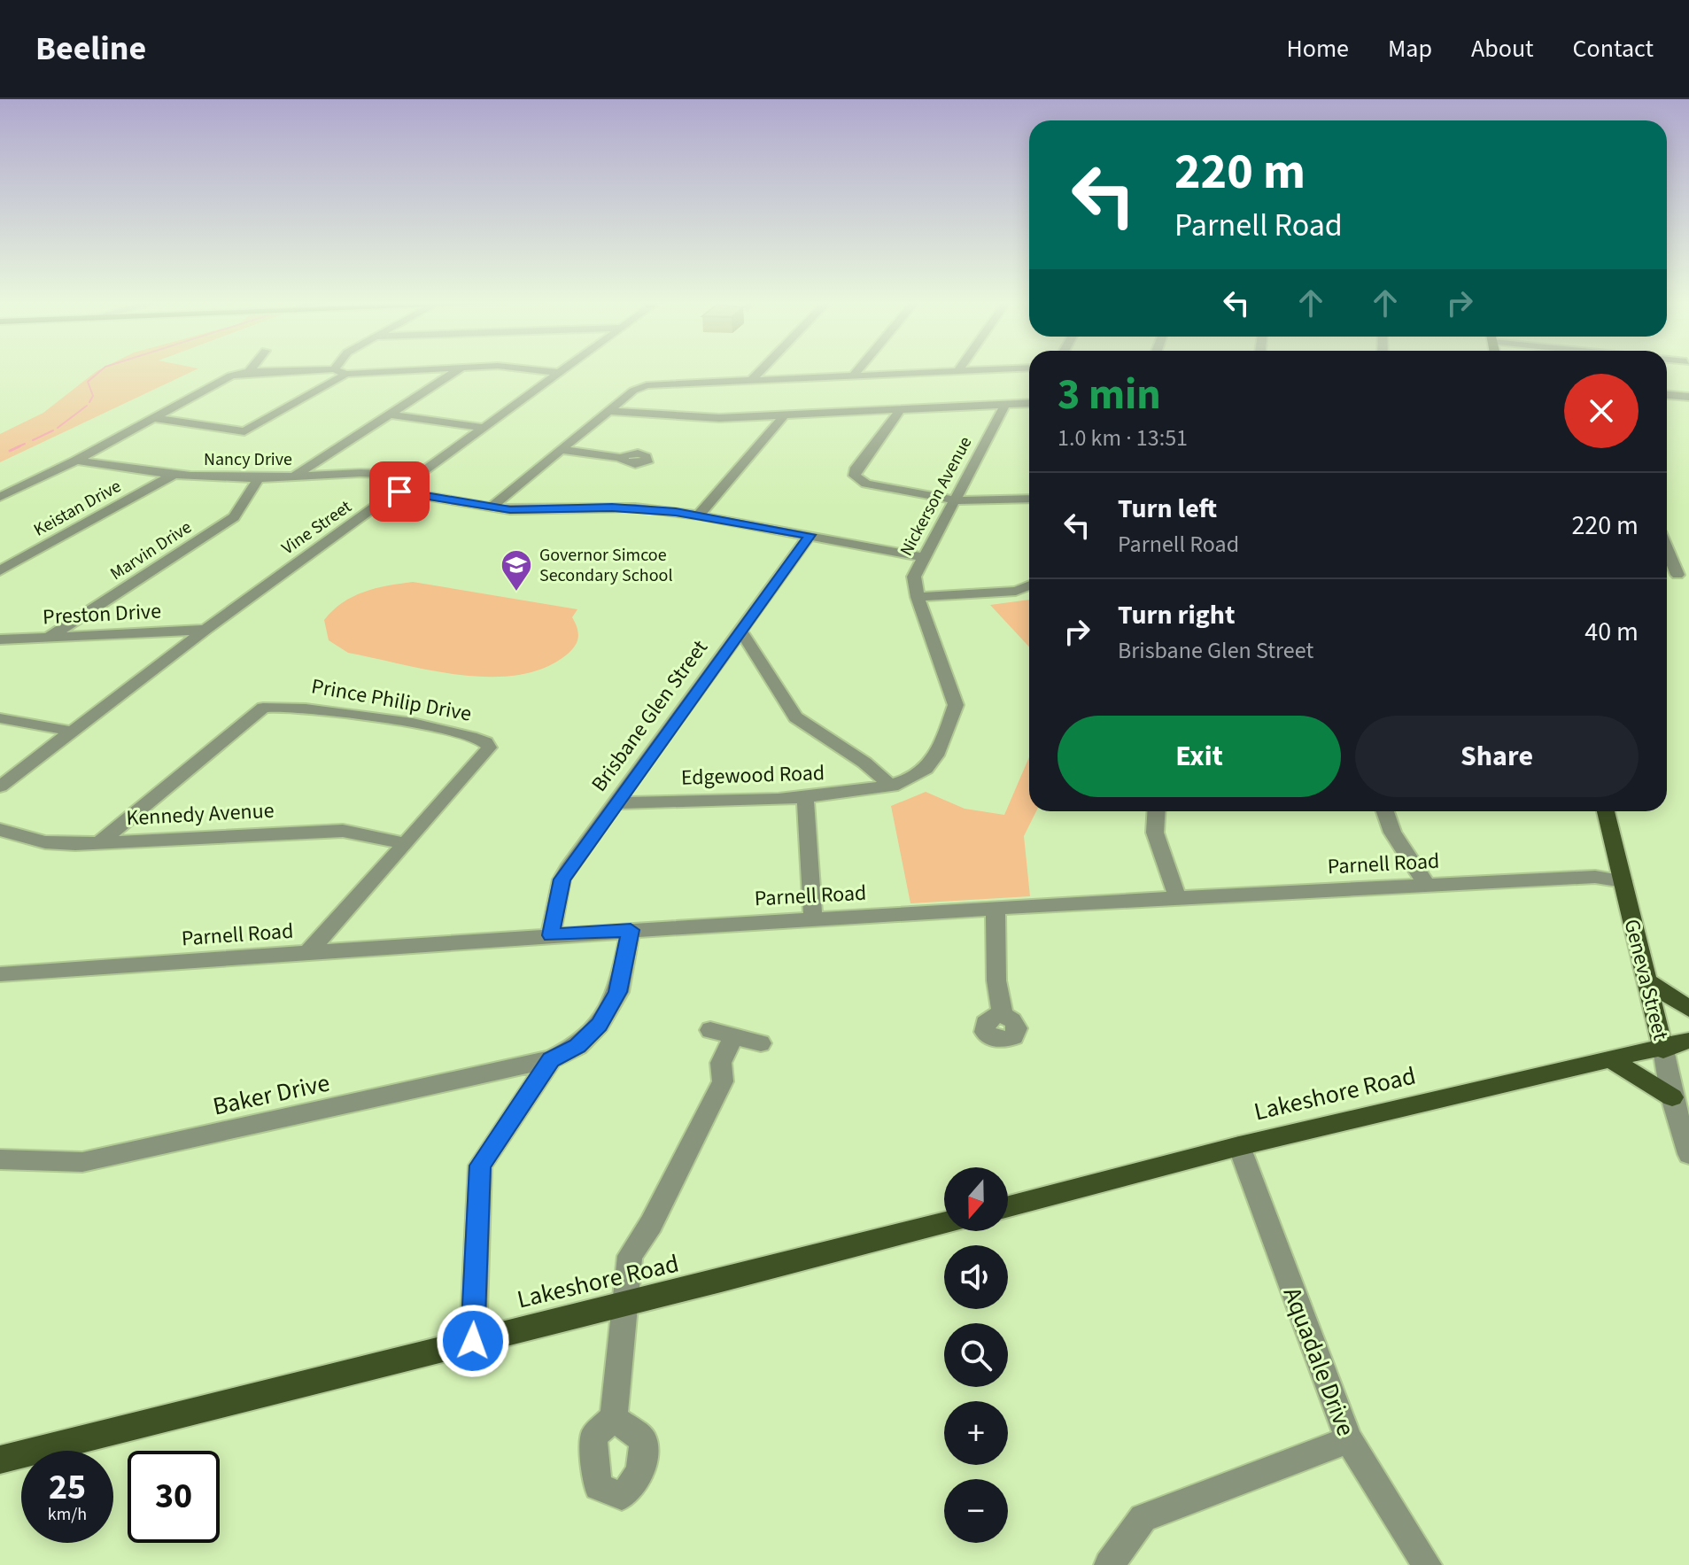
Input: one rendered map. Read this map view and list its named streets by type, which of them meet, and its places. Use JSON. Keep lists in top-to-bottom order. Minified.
{"streets":{"main road":["Geneva Street","Lakeshore Road"],"street":["Nancy Drive","Nickerson Avenue","Keistan Drive","Vine Street","Marvin Drive","Preston Drive","Prince Philip Drive","Brisbane Glen Street","Edgewood Road","Kennedy Avenue","Parnell Road","Baker Drive","Aquadale Drive"]},"crossings":[["Nancy Drive","Keistan Drive"],["Nancy Drive","Vine Street"],["Nancy Drive","Marvin Drive"],["Nickerson Avenue","Edgewood Road"],["Vine Street","Preston Drive"],["Marvin Drive","Preston Drive"],["Prince Philip Drive","Kennedy Avenue"],["Prince Philip Drive","Parnell Road"],["Brisbane Glen Street","Edgewood Road"],["Brisbane Glen Street","Parnell Road"],["Parnell Road","Geneva Street"],["Geneva Street","Lakeshore Road"],["Lakeshore Road","Aquadale Drive"]],"places":{"school or university":["Governor Simcoe Secondary School"]},"north":"bottom","page":{"header":"Beeline","nav":["Home","Map","About","Contact"],"turn":["220 m","Parnell Road"],"heading":["3 min","1.0 km · 13:51"],"list":[{"name":"Turn left","note":"Parnell Road","value":"220 m"},{"name":"Turn right","note":"Brisbane Glen Street","value":"40 m"}],"buttons":["Exit","Share"],"map_buttons":["+","−"],"speed":"25 km/h","limit":"30"}}
